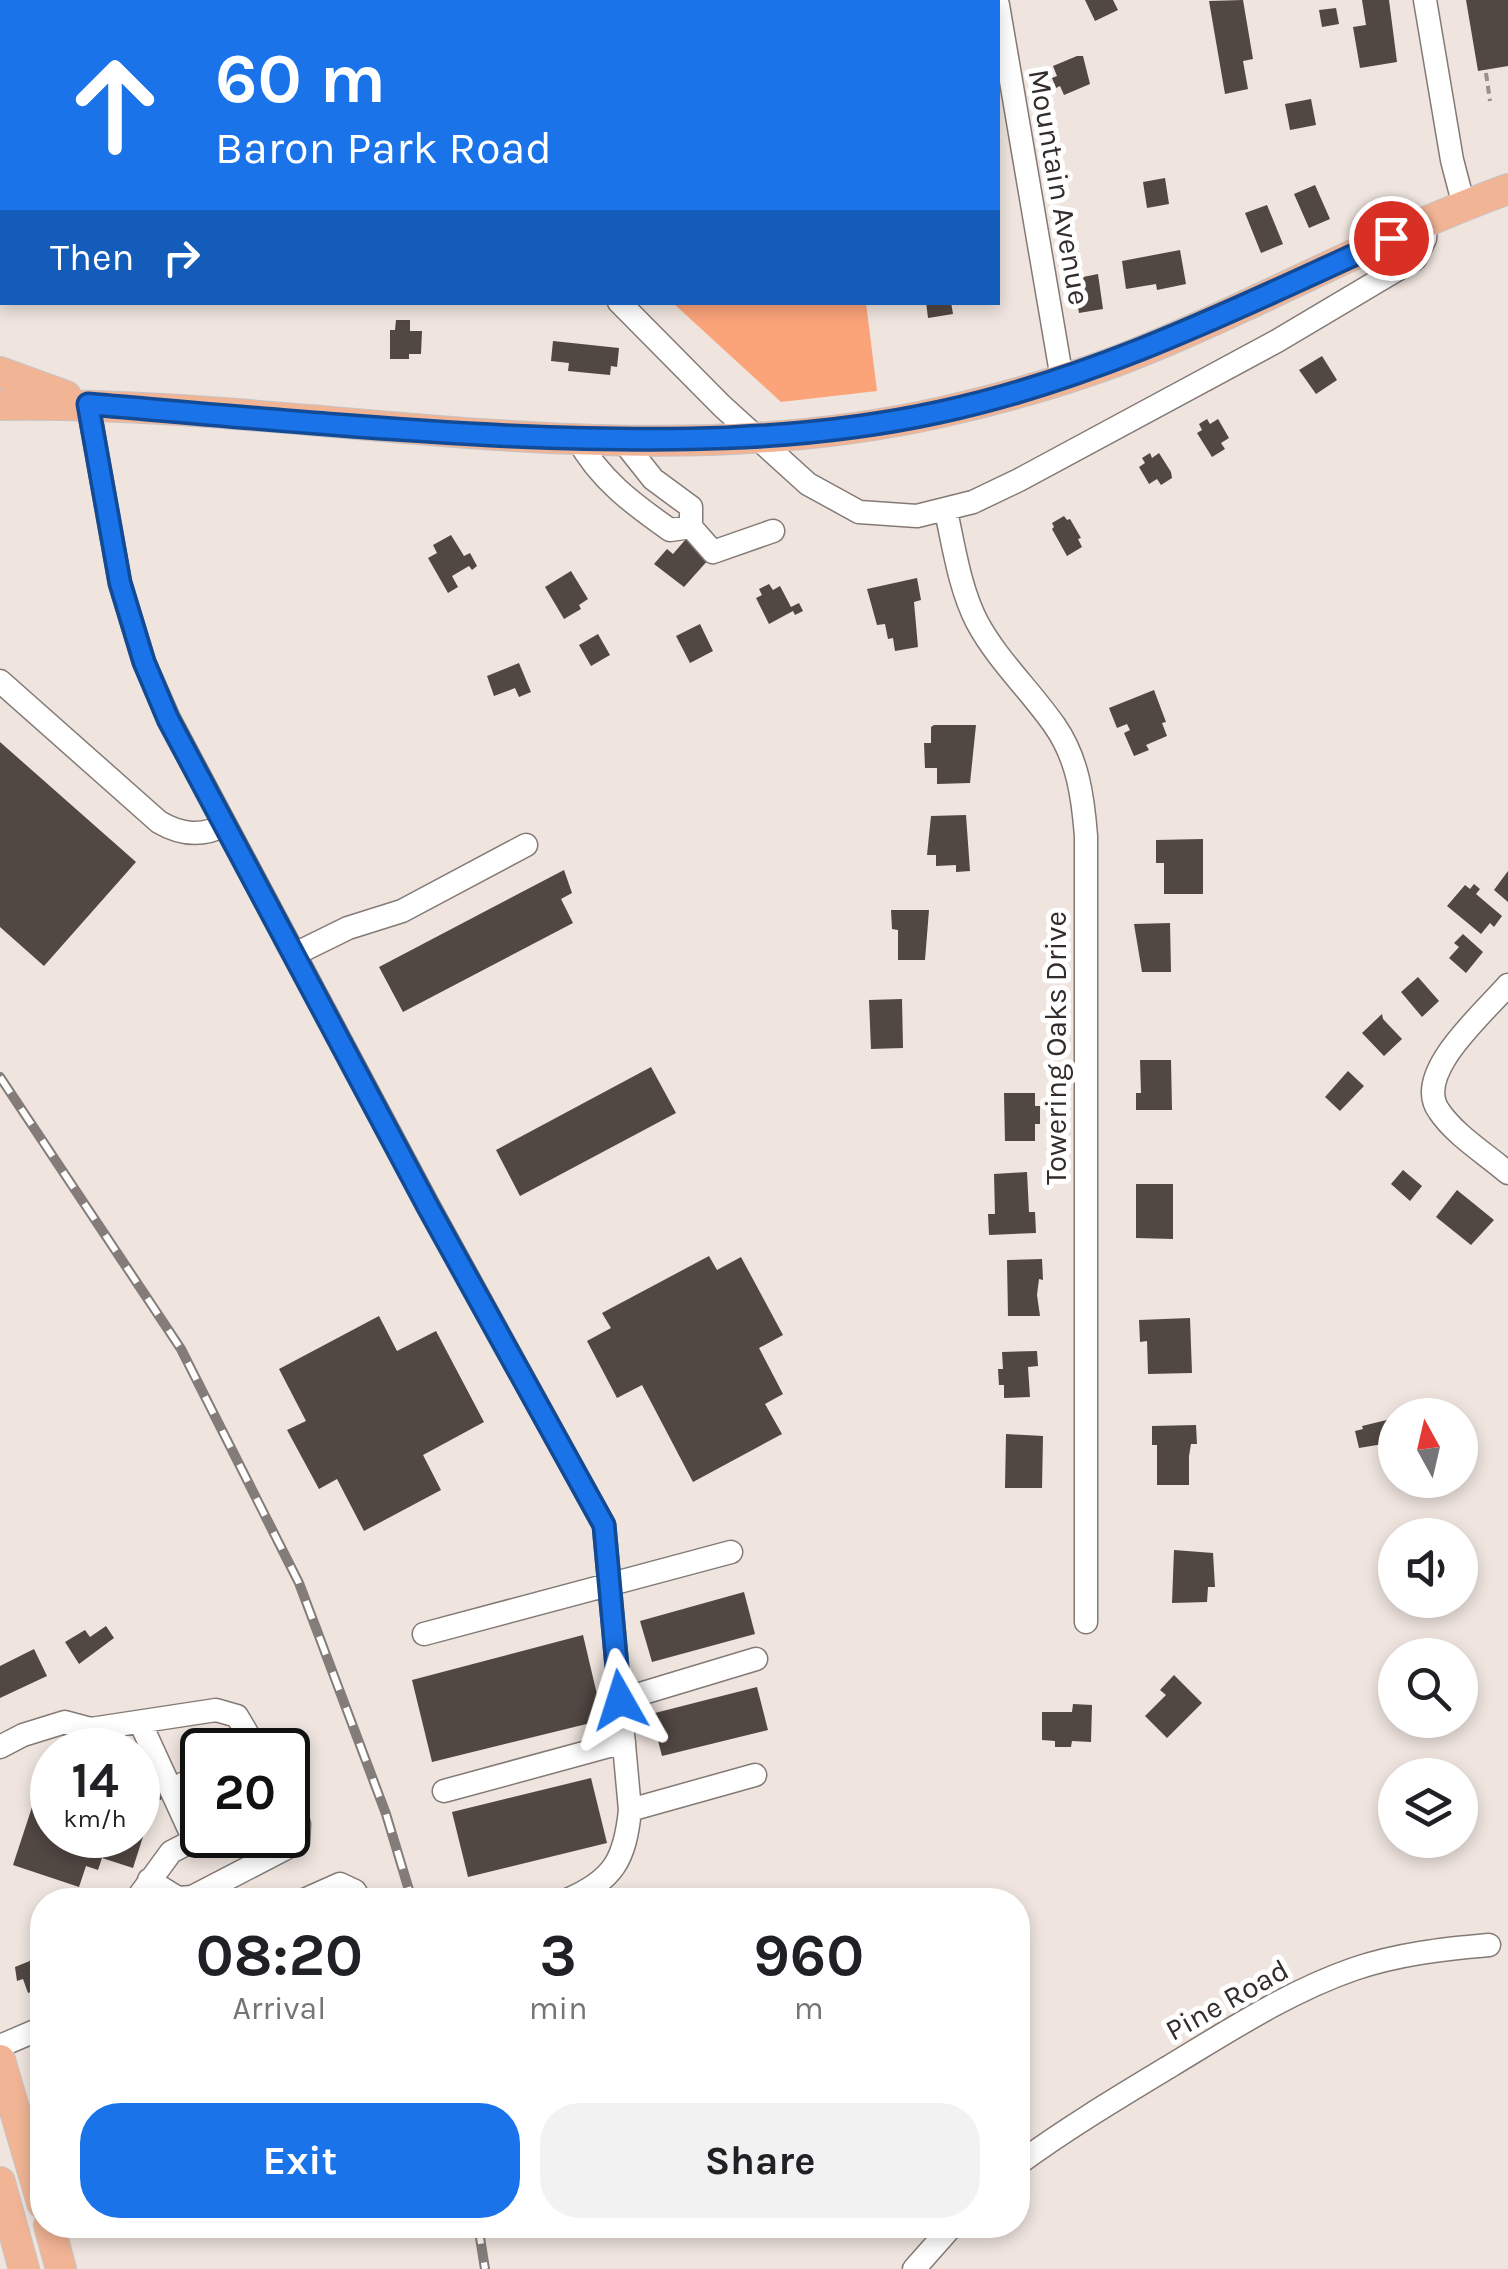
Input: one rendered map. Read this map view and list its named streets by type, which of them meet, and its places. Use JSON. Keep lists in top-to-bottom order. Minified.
{"streets":{"street":["Mountain Avenue","Towering Oaks Drive","Pine Road"]},"north":"top","page":{"turn":["60 m","Baron Park Road"],"then":"Then","speed":"14 km/h","limit":"20","eta":["08:20","Arrival","3","min","960","m"],"buttons":["Exit","Share"]}}
